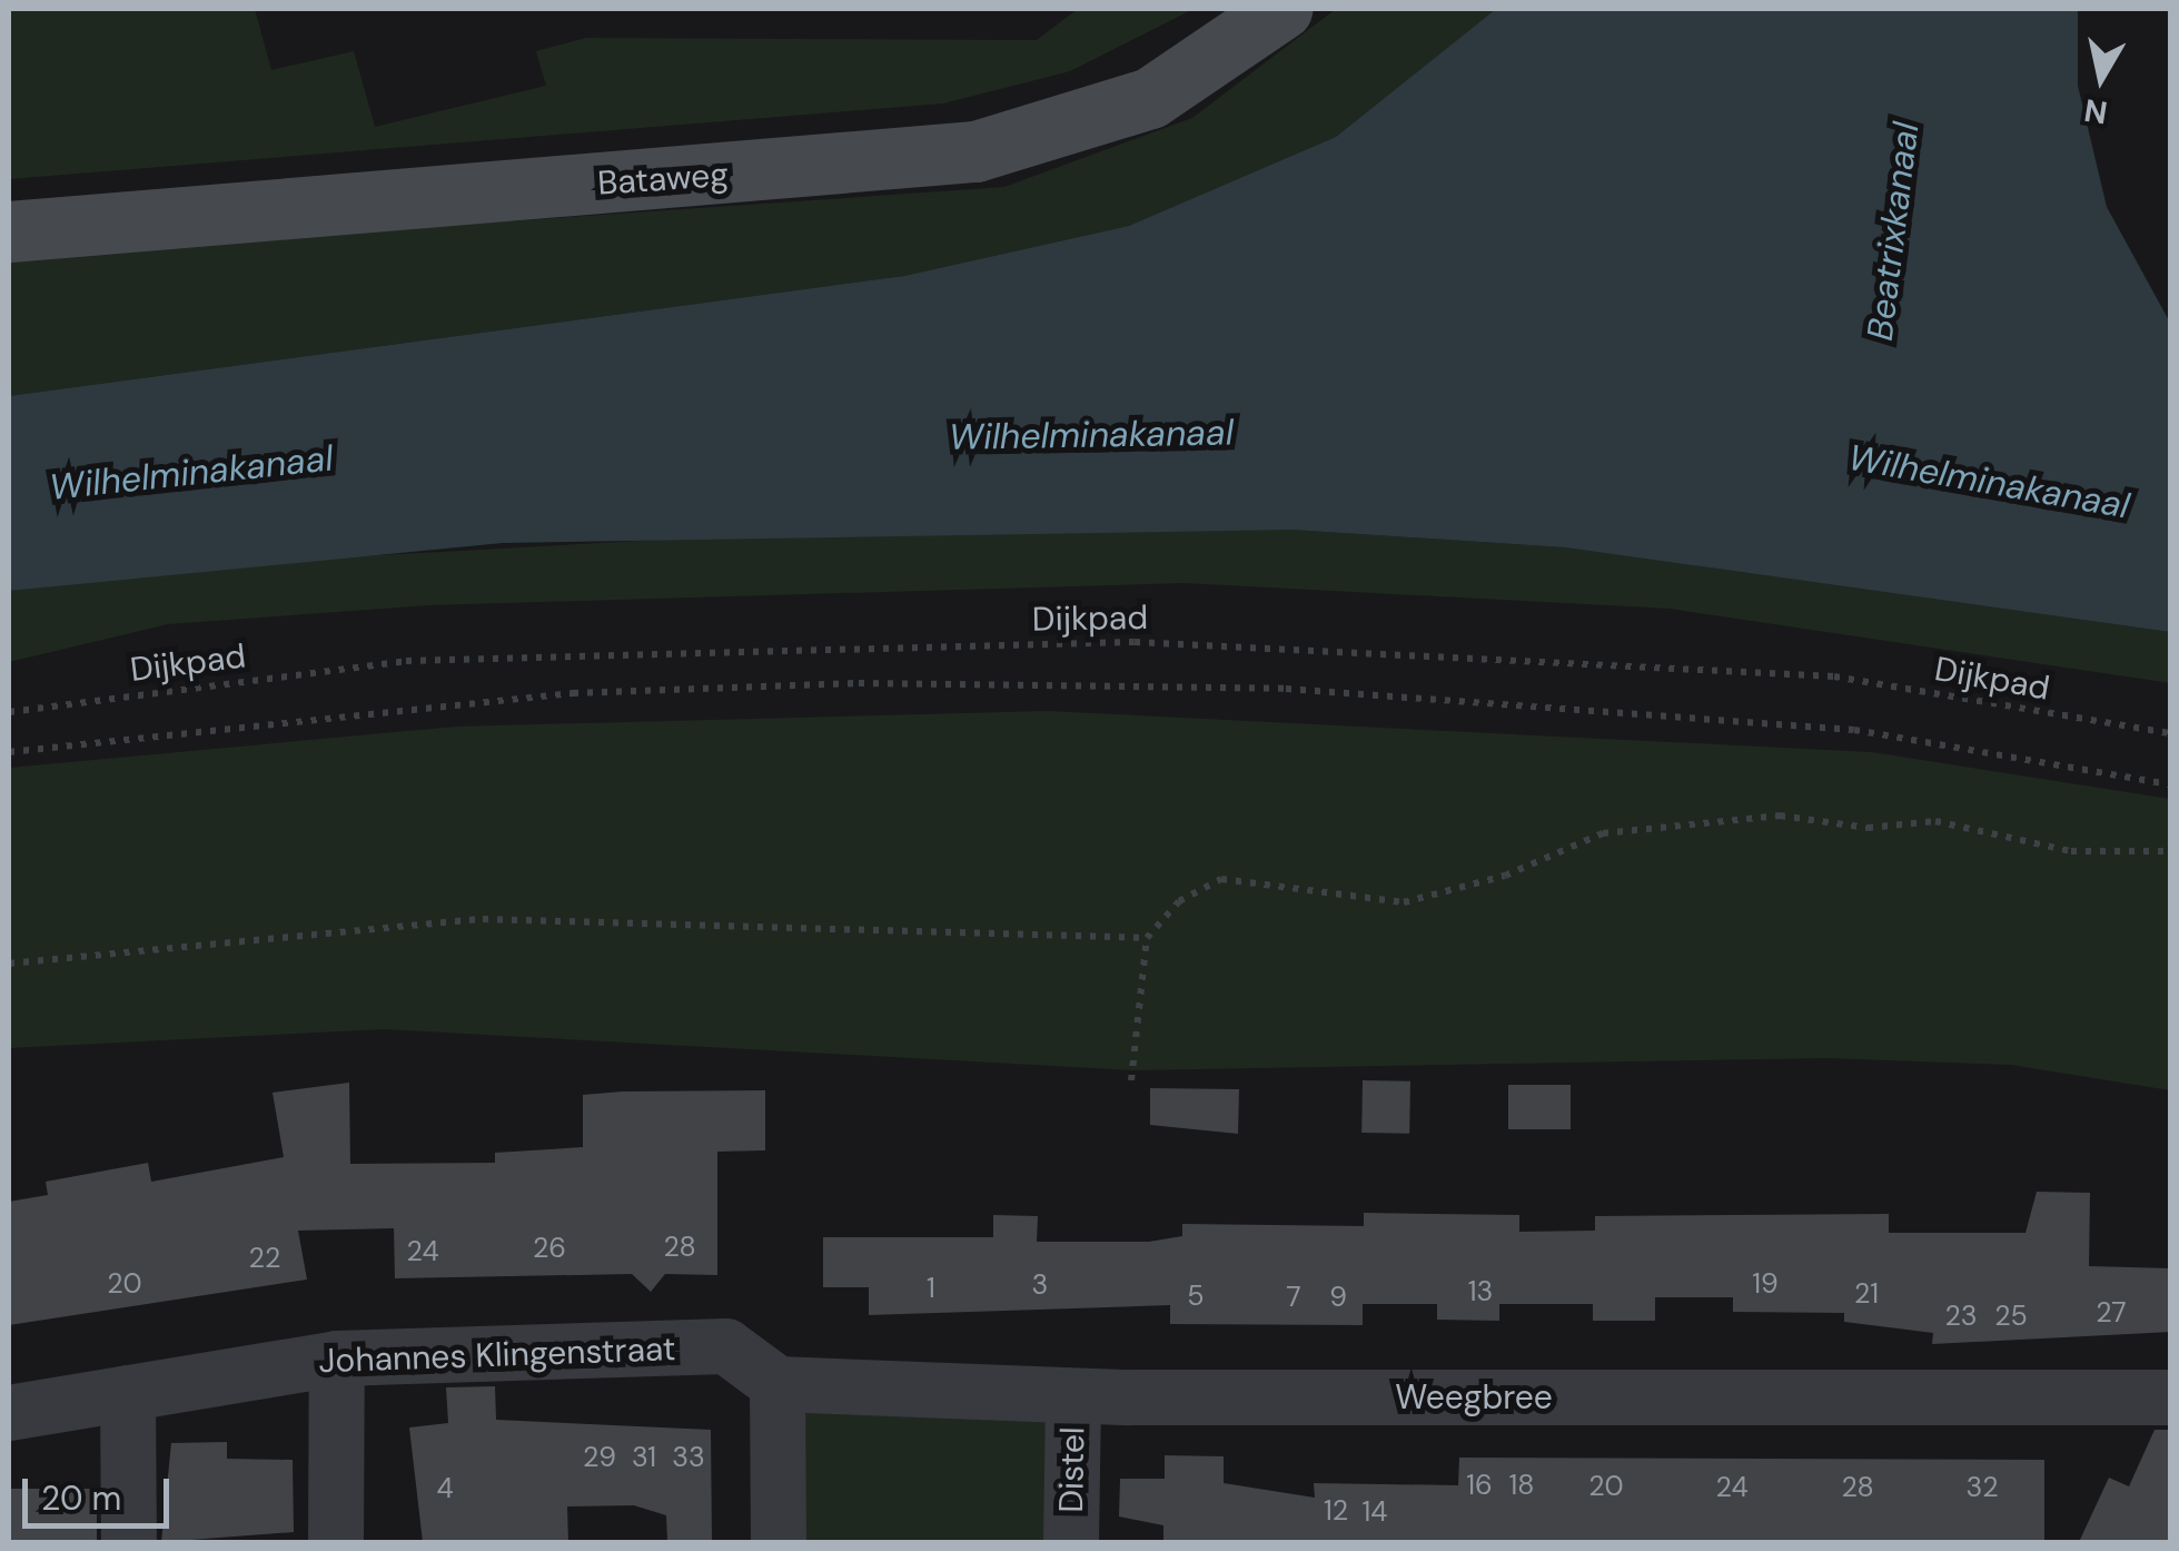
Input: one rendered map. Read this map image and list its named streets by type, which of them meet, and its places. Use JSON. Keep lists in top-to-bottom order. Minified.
{"streets":{"street":["Bataweg","Johannes Klingenstraat","Weegbree","Distel"],"path":["Dijkpad"]},"crossings":[["Johannes Klingenstraat","Weegbree"],["Weegbree","Distel"]],"water":["Beatrixkanaal","Wilhelminakanaal"],"house_numbers":["28","26","24","22","20","19","3","1","13","21","5","7","9","27","23","25","29","31","33","16","18","20","24","28","32","4","12","14"],"scale_bar":"20 m","north":"bottom"}
